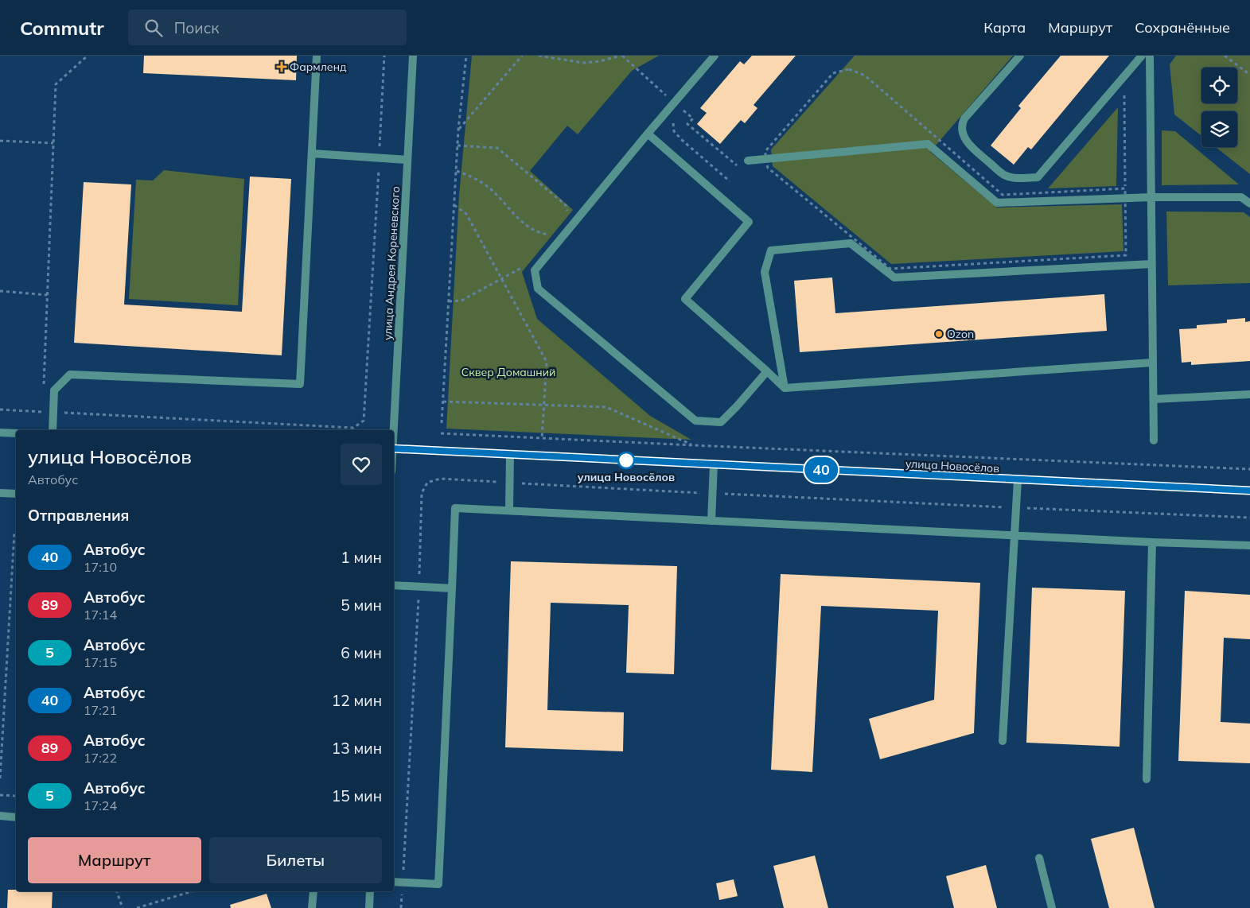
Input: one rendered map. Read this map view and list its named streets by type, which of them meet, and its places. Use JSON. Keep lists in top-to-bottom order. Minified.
{"streets":{"street":["улица Андрея Кореневского","улица Новосёлов"]},"parks":["Сквер Домашний"],"places":{"health":["Фармленд"],"other":["Ozon","улица Новосёлов"]},"lines":["bus line 40"],"page":{"header":"Commutr","search":"Поиск","nav":["Карта","Маршрут","Сохранённые"],"on_map":"40","heading":[["улица Новосёлов","Автобус"],"Отправления"],"list":[{"mark":"40","name":"Автобус","note":"17:10","value":"1 мин"},{"mark":"89","name":"Автобус","note":"17:14","value":"5 мин"},{"mark":"5","name":"Автобус","note":"17:15","value":"6 мин"},{"mark":"40","name":"Автобус","note":"17:21","value":"12 мин"},{"mark":"89","name":"Автобус","note":"17:22","value":"13 мин"},{"mark":"5","name":"Автобус","note":"17:24","value":"15 мин"}],"buttons":["Маршрут","Билеты"]}}
